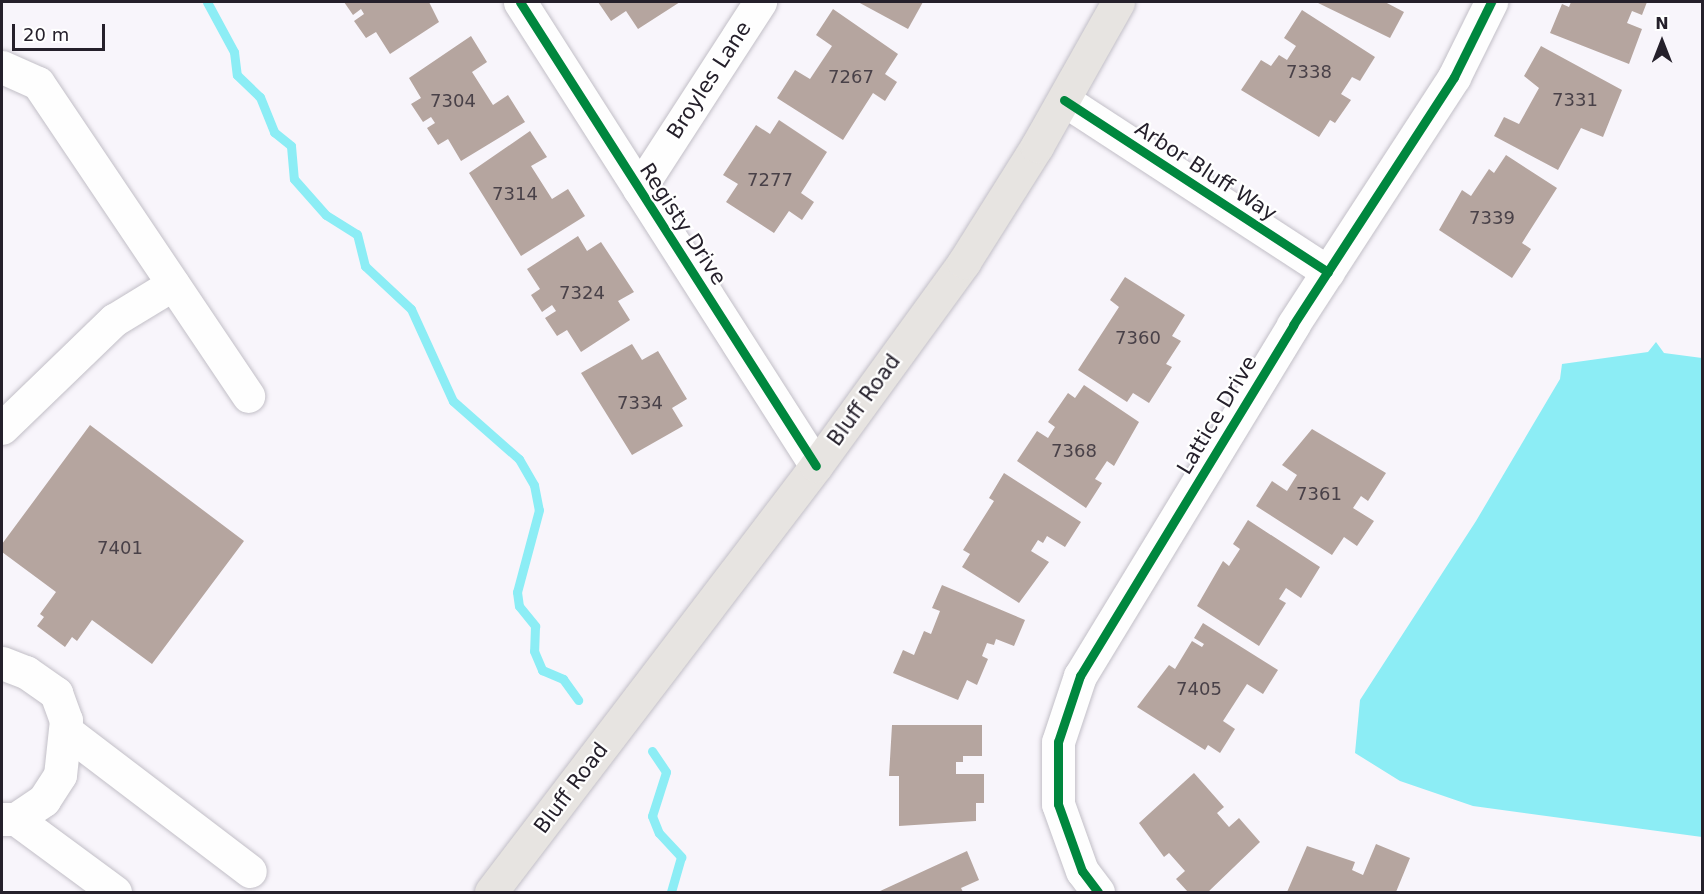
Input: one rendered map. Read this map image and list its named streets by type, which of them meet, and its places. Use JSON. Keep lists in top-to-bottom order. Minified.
{"streets":{"main road":["Bluff Road"],"street":["Broyles Lane","Arbor Bluff Way","Registy Drive","Lattice Drive"]},"crossings":[["Broyles Lane","Registy Drive"],["Arbor Bluff Way","Bluff Road"],["Arbor Bluff Way","Lattice Drive"],["Registy Drive","Bluff Road"]],"house_numbers":["7338","7267","7331","7304","7277","7314","7339","7324","7360","7334","7368","7361","7401","7405"],"scale_bar":"20 m","north":"top"}
